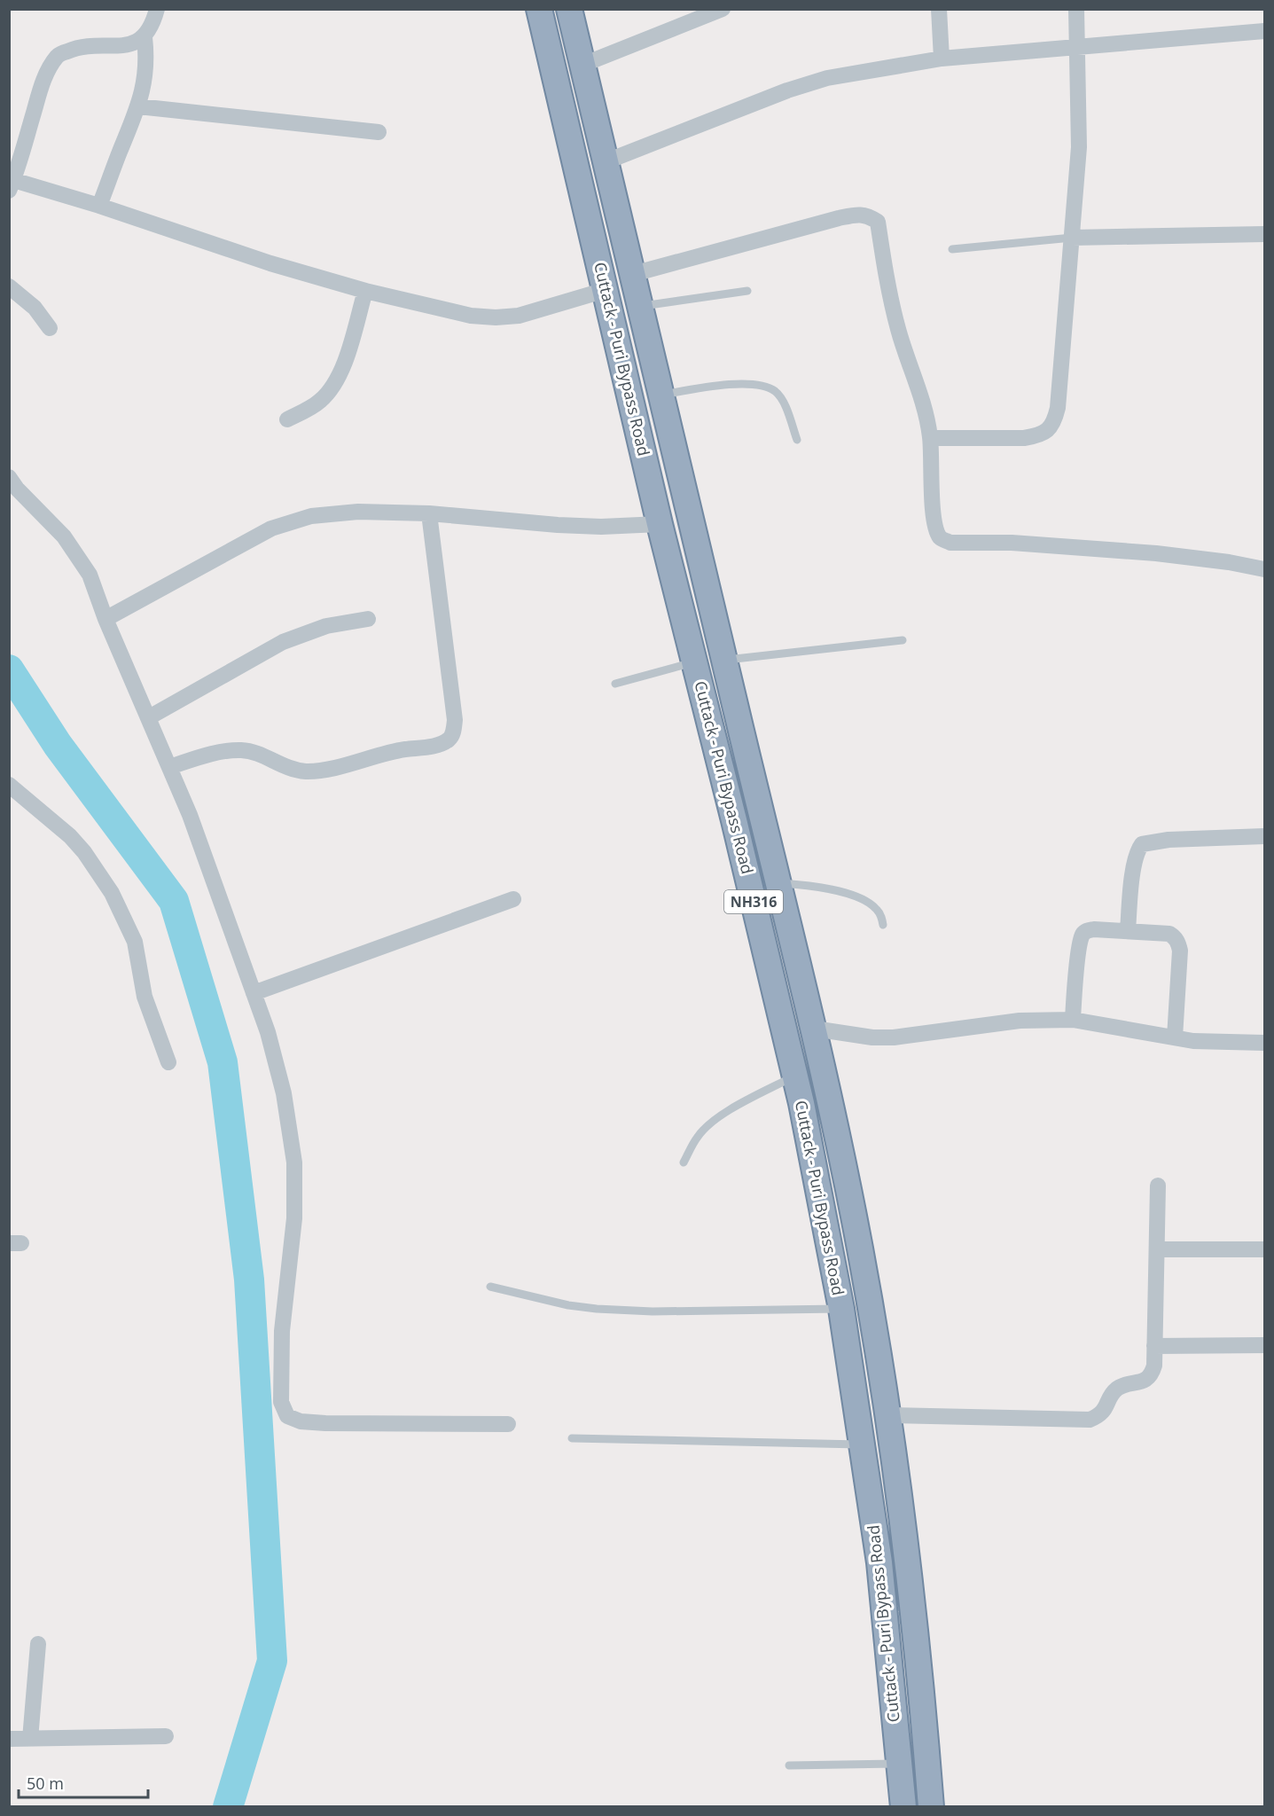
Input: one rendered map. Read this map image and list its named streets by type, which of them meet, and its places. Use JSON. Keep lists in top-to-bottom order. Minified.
{"streets":{"highway":["Cuttack - Puri Bypass Road","NH316"]},"scale_bar":"50 m"}
